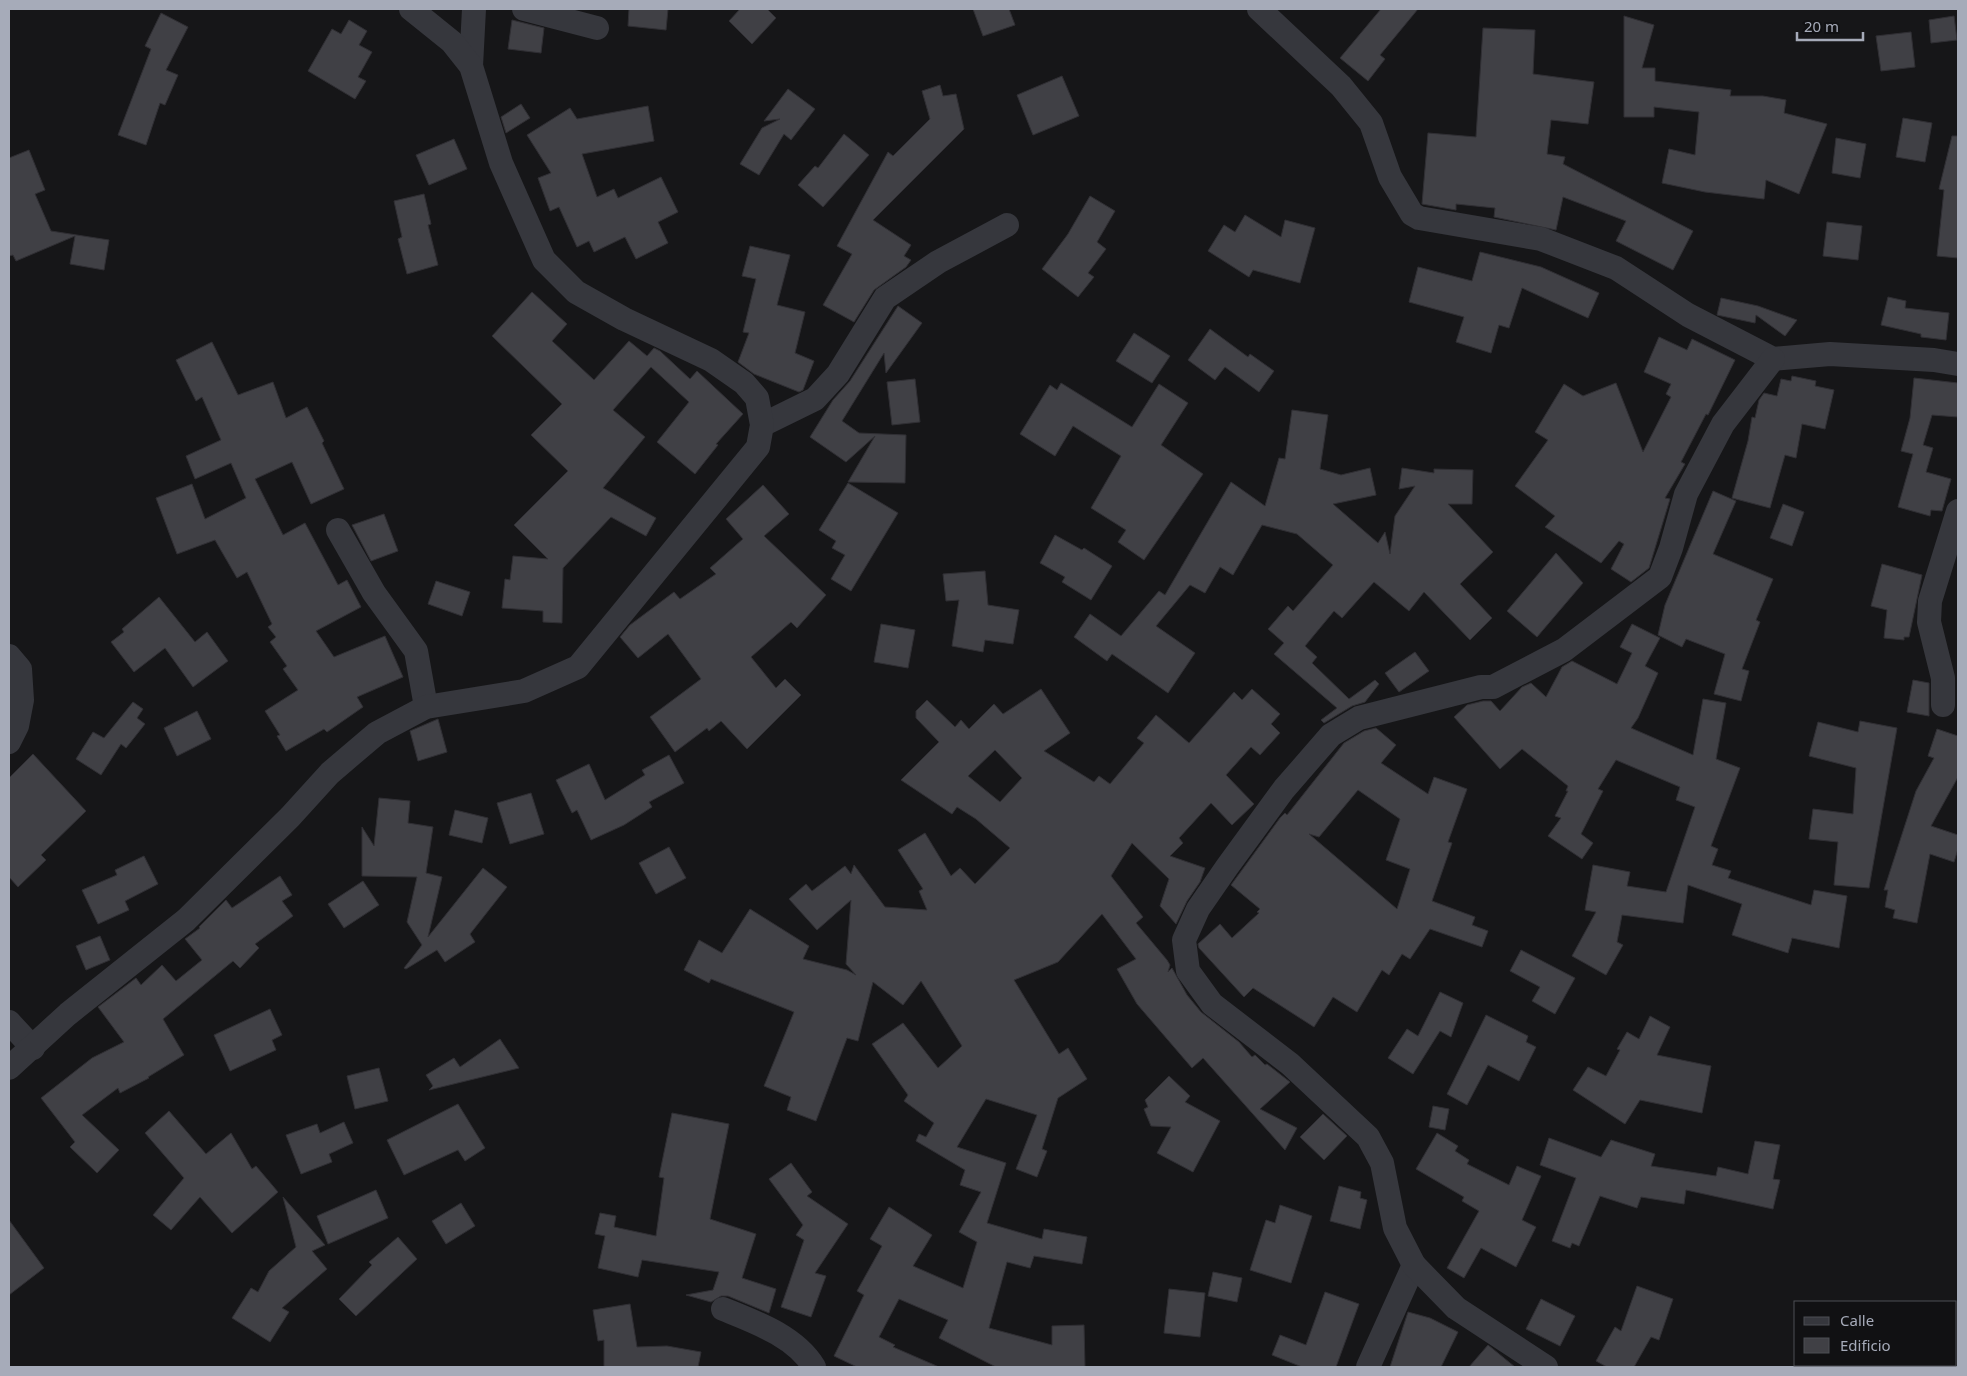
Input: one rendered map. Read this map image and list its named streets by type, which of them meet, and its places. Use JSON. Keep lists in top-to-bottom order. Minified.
{"legend":["Calle","Edificio"],"scale_bar":"20 m"}
